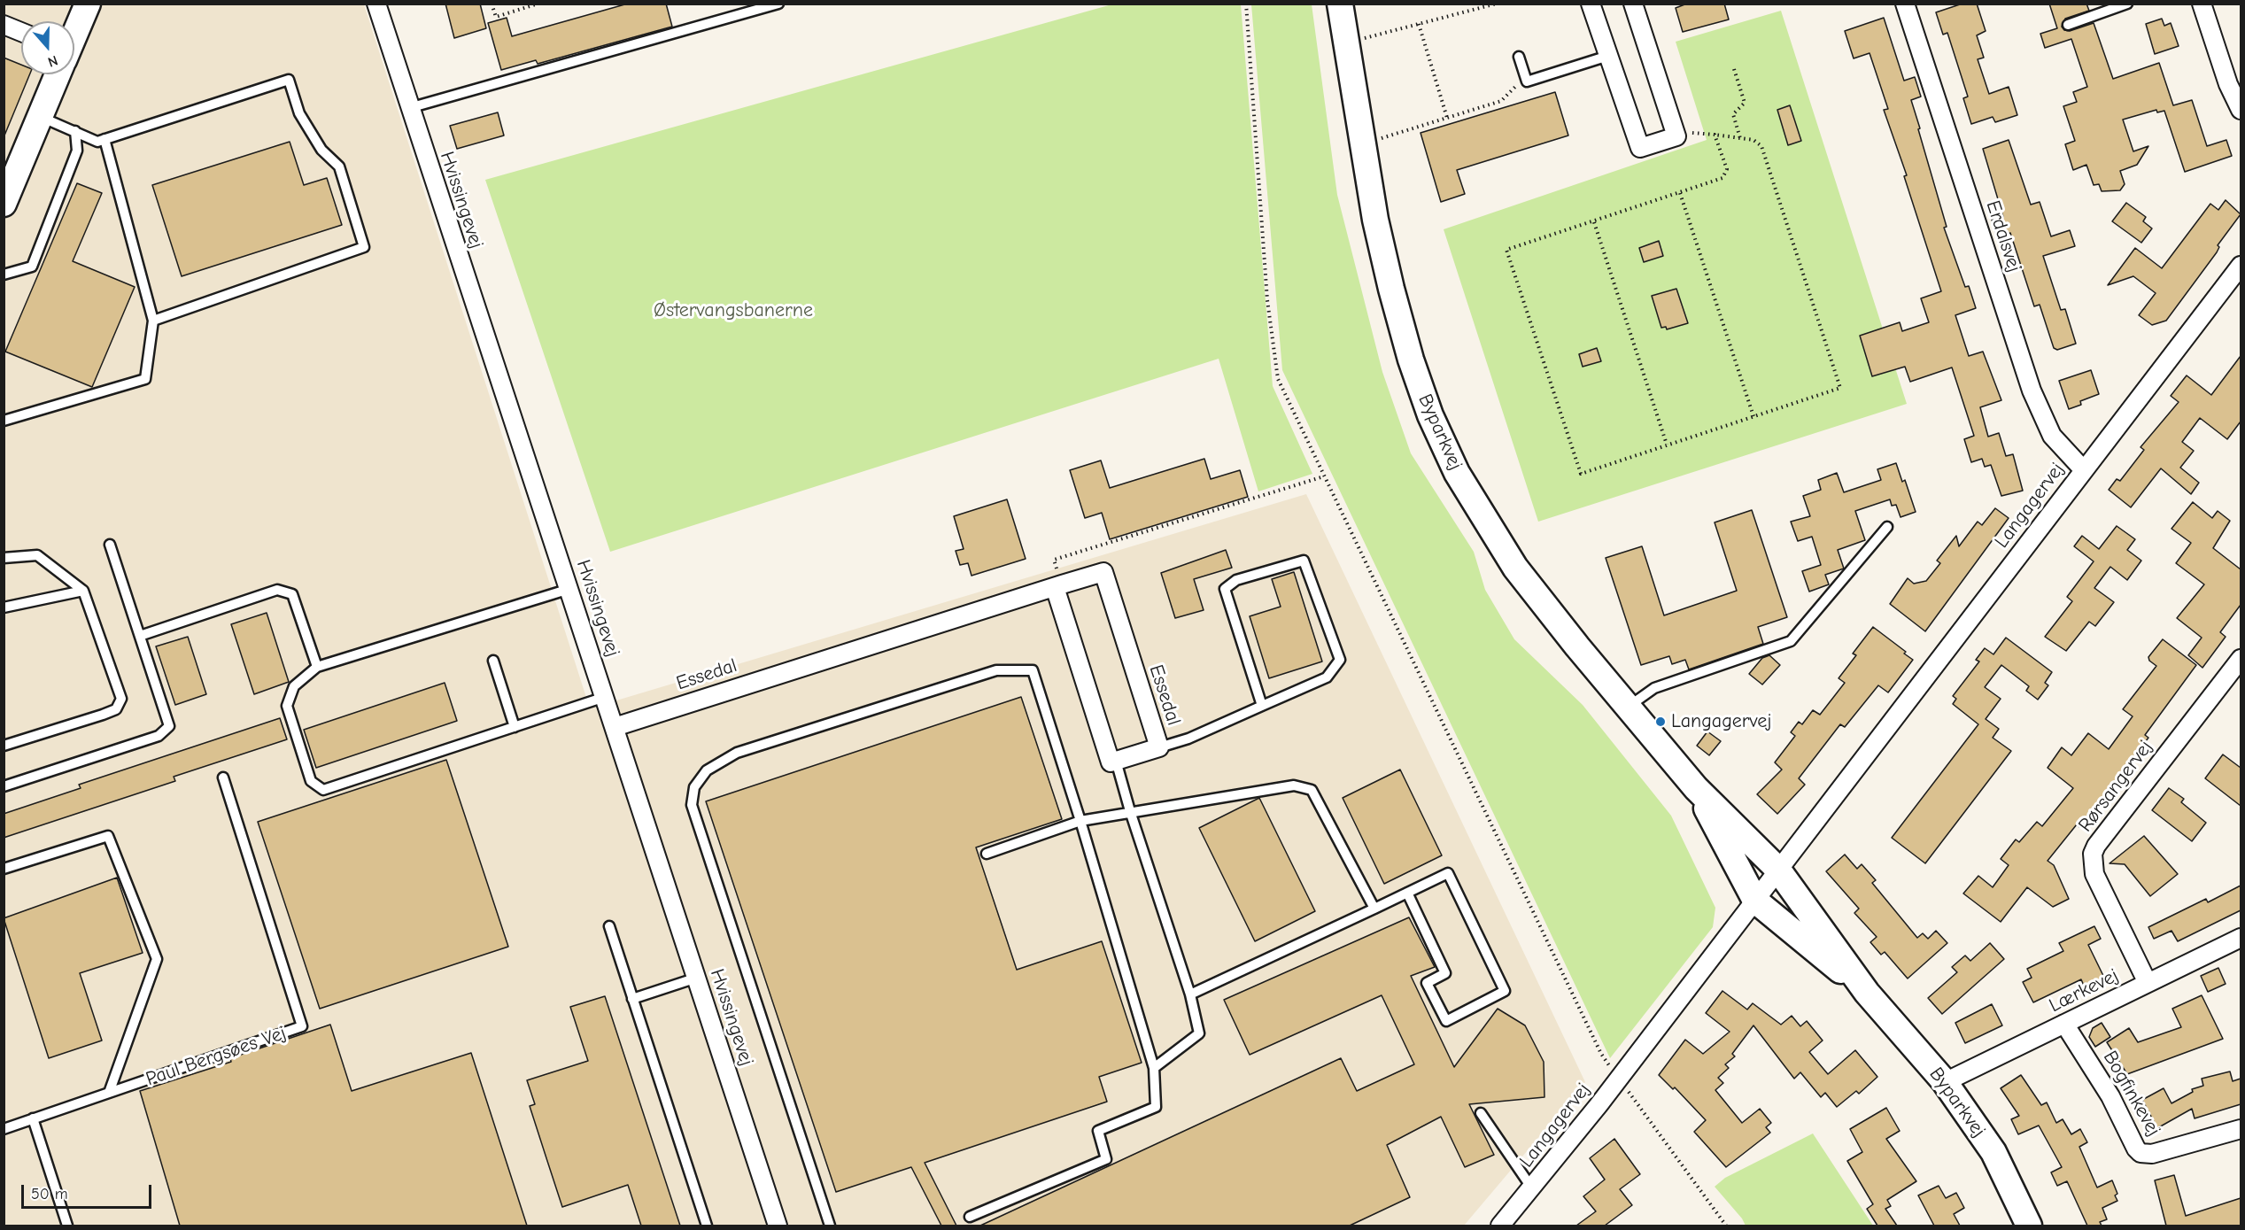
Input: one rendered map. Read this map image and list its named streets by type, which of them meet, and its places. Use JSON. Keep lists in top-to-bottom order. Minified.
{"streets":{"street":["Hvissingevej","Erdalsvej","Byparkvej","Langagervej","Essedal","Rørsangervej","Lærkevej","Bogfinkevej"],"lane":["Paul Bergsøes Vej"]},"crossings":[["Hvissingevej","Essedal"],["Erdalsvej","Langagervej"],["Byparkvej","Langagervej"],["Byparkvej","Lærkevej"],["Rørsangervej","Lærkevej"],["Lærkevej","Bogfinkevej"]],"parks":["Østervangsbanerne"],"places":["Langagervej"],"scale_bar":"50 m","north":"bottom"}
